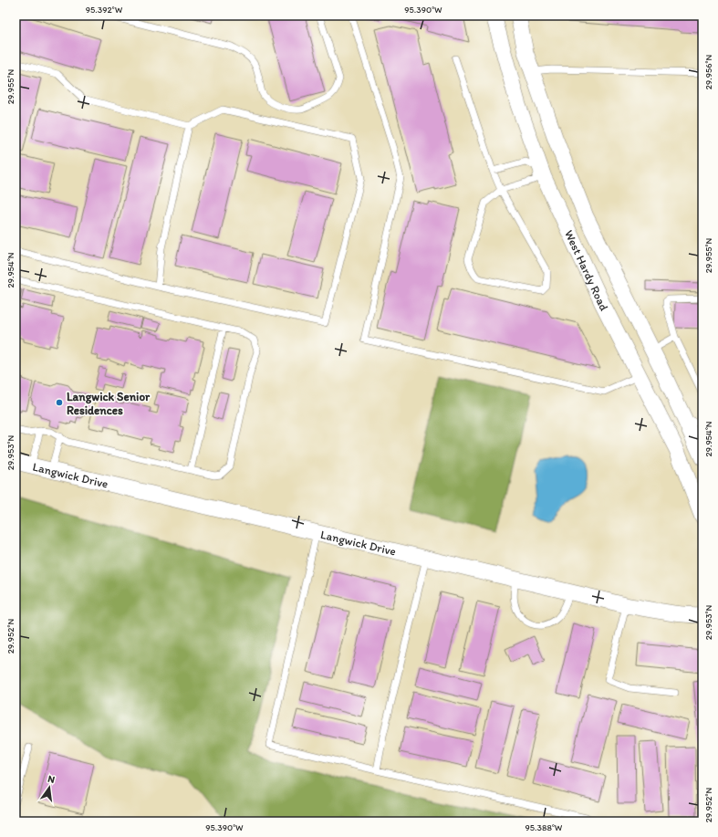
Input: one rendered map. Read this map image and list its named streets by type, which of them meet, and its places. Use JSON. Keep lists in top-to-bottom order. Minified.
{"streets":{"street":["West Hardy Road","Langwick Drive"]},"places":["Langwick Senior Residences"],"north":"top","coordinates":["95.392°W","95.390°W","29.956°N","29.955°N","29.954°N","29.953°N","29.952°N","95.388°W"]}
